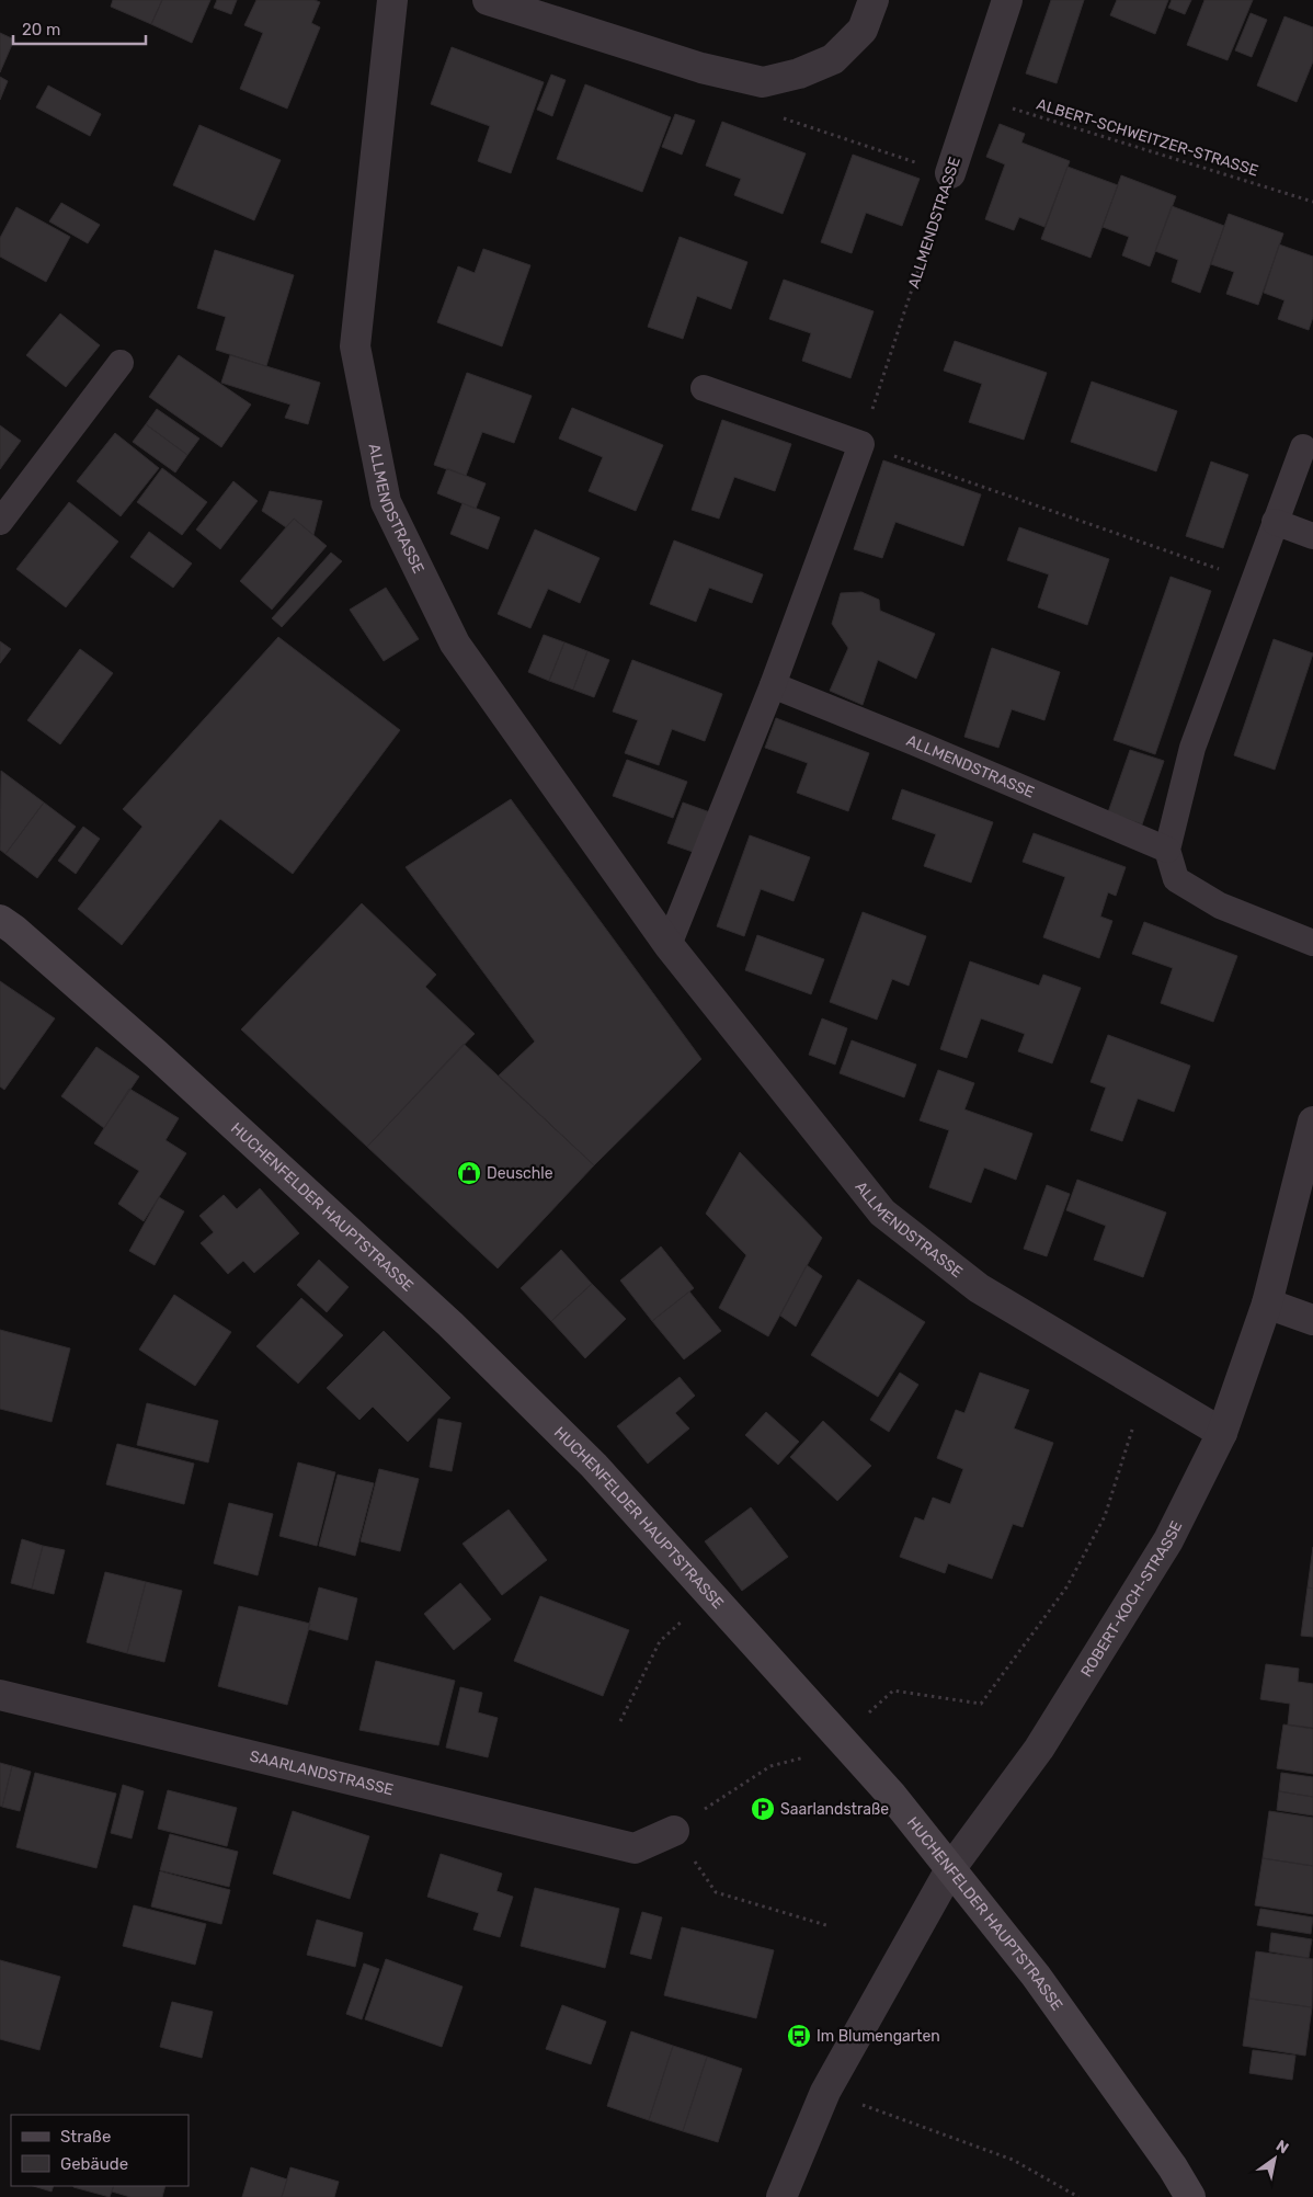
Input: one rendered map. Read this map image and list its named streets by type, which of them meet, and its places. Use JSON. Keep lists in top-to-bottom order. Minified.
{"streets":{"main road":["HUCHENFELDER HAUPTSTRASSE"],"street":["ALLMENDSTRASSE","ROBERT-KOCH-STRASSE","SAARLANDSTRASSE"],"path":["ALBERT-SCHWEITZER-STRASSE"]},"crossings":[["ALBERT-SCHWEITZER-STRASSE","ALLMENDSTRASSE"],["ALLMENDSTRASSE","ROBERT-KOCH-STRASSE"],["HUCHENFELDER HAUPTSTRASSE","ROBERT-KOCH-STRASSE"]],"places":{"shop":["Deuschle"],"parking":["Saarlandstraße"],"bus stop":["Im Blumengarten"]},"legend":["Straße","Gebäude"],"scale_bar":"20 m","north":"top right"}
